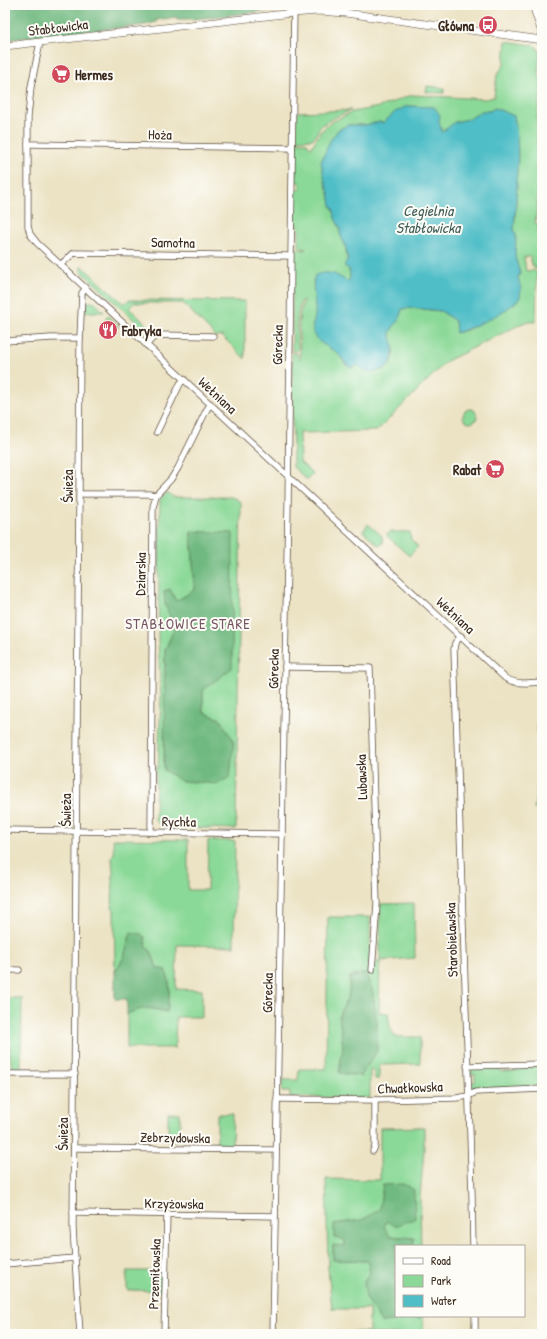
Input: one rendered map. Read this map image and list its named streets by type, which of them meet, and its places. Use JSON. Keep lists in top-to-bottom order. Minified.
{"streets":{"street":["Stabłowicka","Hoża","Samotna","Górecka","Wełniana","Świeża","Dziarska","Lubawska","Rychła","Starobielawska","Chwałkowska","Zebrzydowska","Krzyżowska","Przemiłowska"]},"crossings":[["Stabłowicka","Górecka"],["Stabłowicka","Wełniana"],["Hoża","Górecka"],["Hoża","Wełniana"],["Samotna","Górecka"],["Samotna","Wełniana"],["Górecka","Wełniana"],["Górecka","Lubawska"],["Górecka","Rychła"],["Górecka","Chwałkowska"],["Górecka","Zebrzydowska"],["Górecka","Krzyżowska"],["Wełniana","Świeża"],["Wełniana","Starobielawska"],["Świeża","Rychła"],["Świeża","Zebrzydowska"],["Świeża","Krzyżowska"],["Dziarska","Rychła"],["Starobielawska","Chwałkowska"],["Krzyżowska","Przemiłowska"]],"districts":["STABŁOWICE STARE"],"water":["Cegielnia Stabłowicka"],"places":{"bus stop":["Główna"],"supermarket":["Hermes","Rabat"],"restaurant":["Fabryka"]},"legend":["Road","Park","Water"]}
